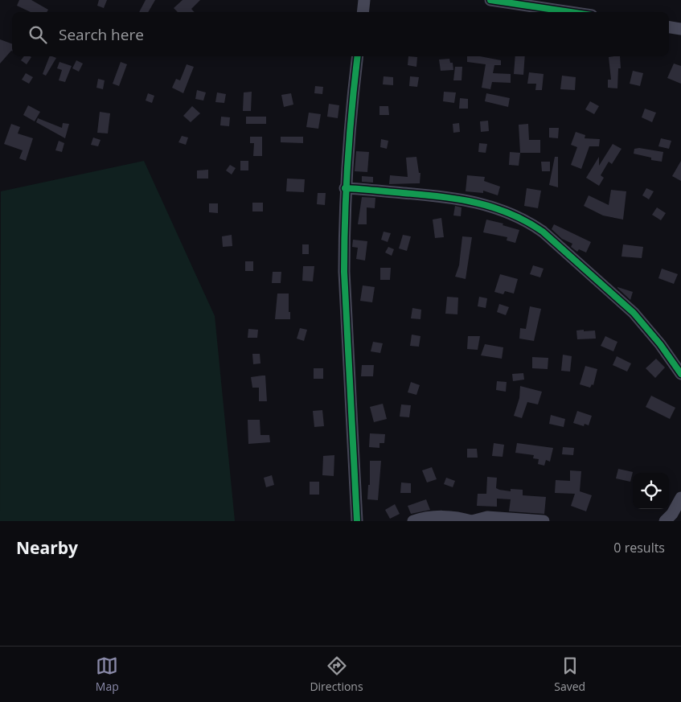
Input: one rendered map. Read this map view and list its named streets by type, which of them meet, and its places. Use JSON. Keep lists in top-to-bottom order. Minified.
{"page":{"search":"Search here","heading":["Nearby","0 results"],"nav":["Map","Directions","Saved"]}}
